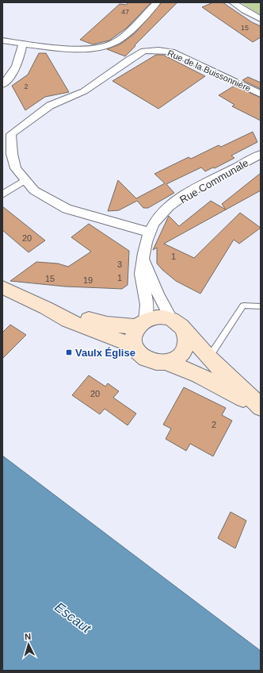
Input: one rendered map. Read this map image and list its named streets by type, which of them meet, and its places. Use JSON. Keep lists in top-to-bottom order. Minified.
{"streets":{"street":["Rue de la Buissonnière","Rue Communale"]},"crossings":[["Rue de la Buissonnière","Rue Communale"]],"water":["Escaut"],"places":{"transit":["Vaulx Église"]},"house_numbers":["47","15","2","20","1","3","1","15","19","20","2"],"north":"top"}
